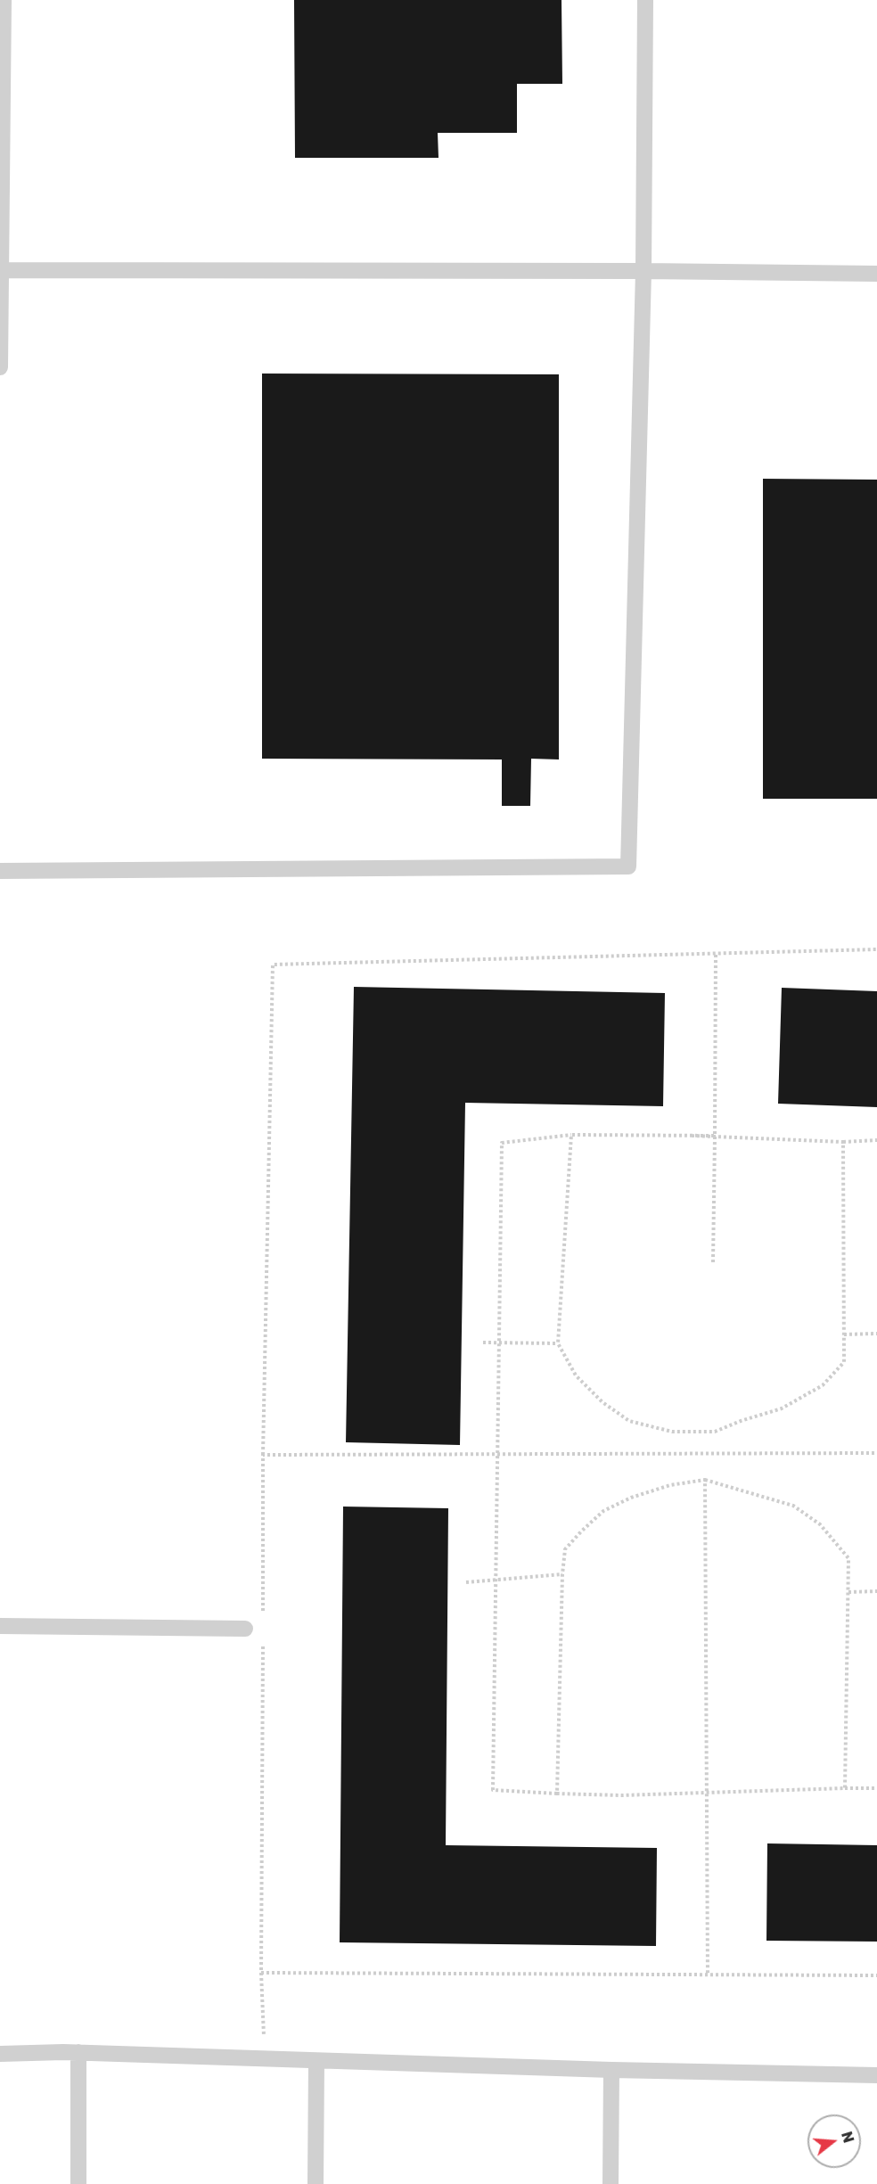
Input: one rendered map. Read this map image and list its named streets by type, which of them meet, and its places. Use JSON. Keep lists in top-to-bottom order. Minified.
{"north":"right"}
